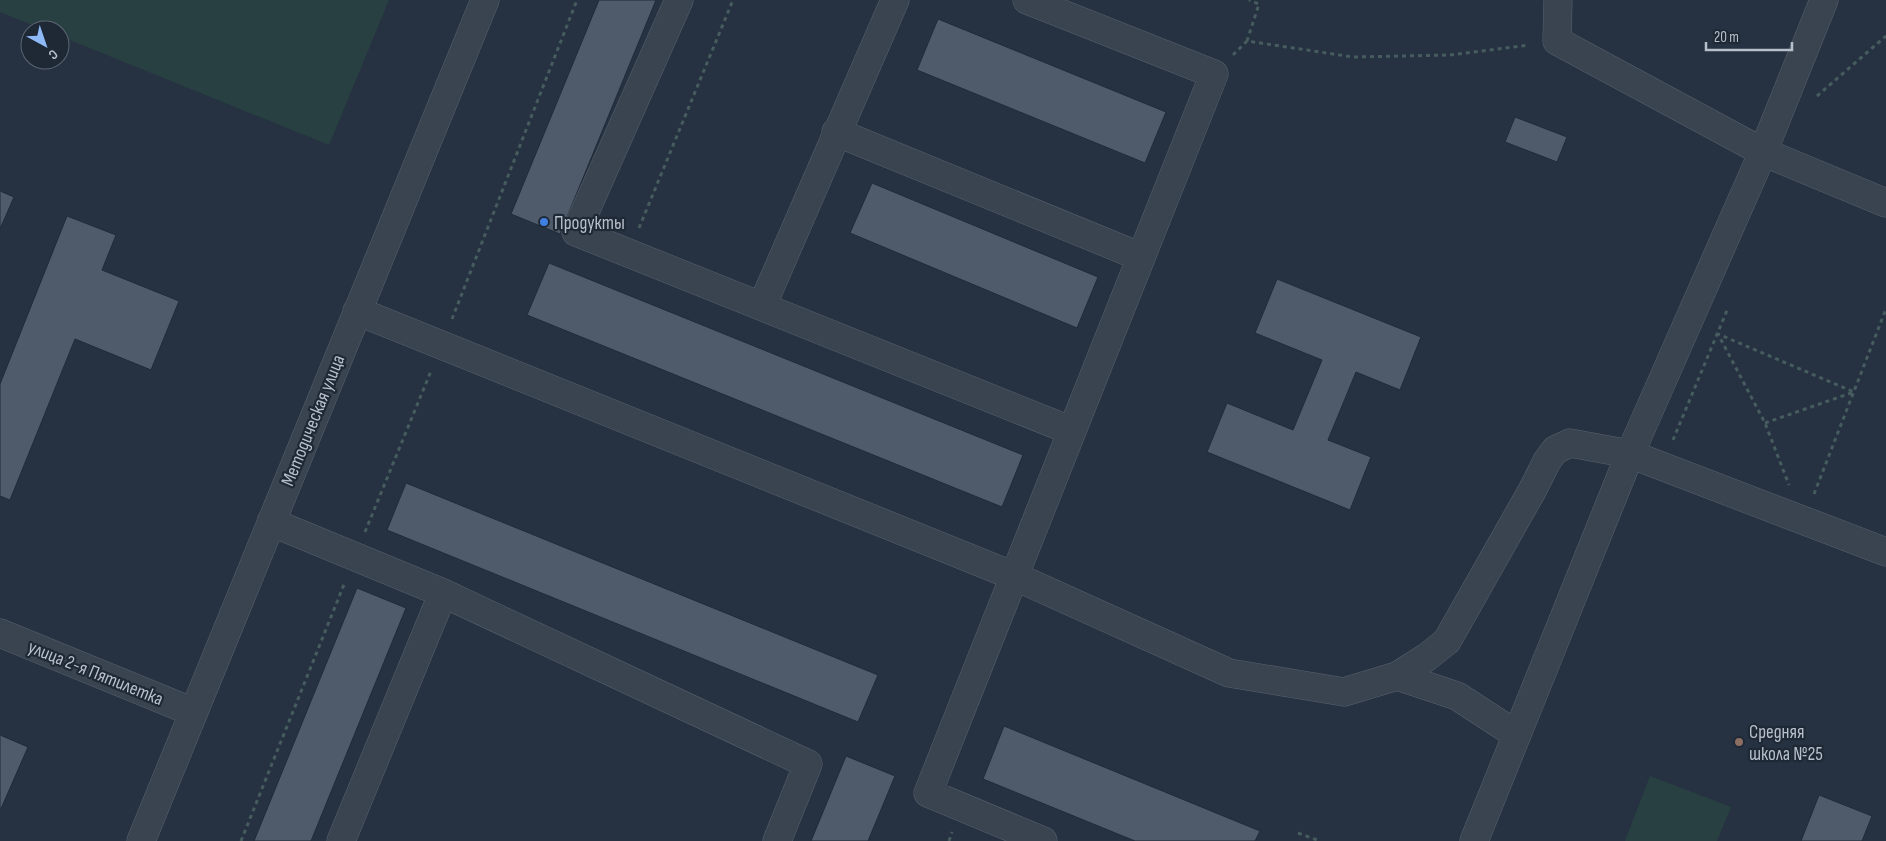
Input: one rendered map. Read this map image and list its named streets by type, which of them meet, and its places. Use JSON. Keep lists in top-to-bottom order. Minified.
{"streets":{"street":["Методическая улица","улица 2-я Пятилетка"]},"crossings":[["Методическая улица","улица 2-я Пятилетка"]],"places":["Продукты","Средняя школа №25"],"scale_bar":"20 m","north":"bottom right"}
